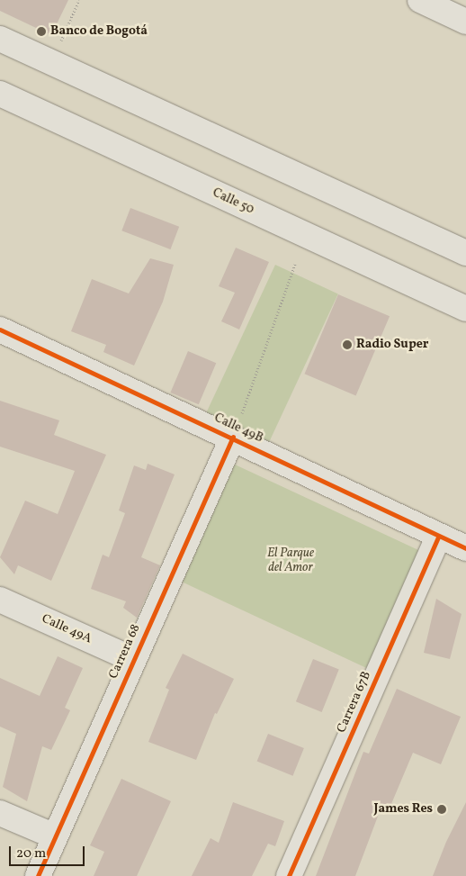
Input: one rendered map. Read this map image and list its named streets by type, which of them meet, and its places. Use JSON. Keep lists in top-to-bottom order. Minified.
{"streets":{"street":["Calle 50","Calle 49B","Calle 49A","Carrera 68","Carrera 67B"]},"crossings":[["Calle 49B","Carrera 68"],["Calle 49B","Carrera 67B"],["Calle 49A","Carrera 68"]],"parks":["El Parque del Amor"],"places":["Banco de Bogotá","Radio Super","James Res"],"scale_bar":"20 m"}
